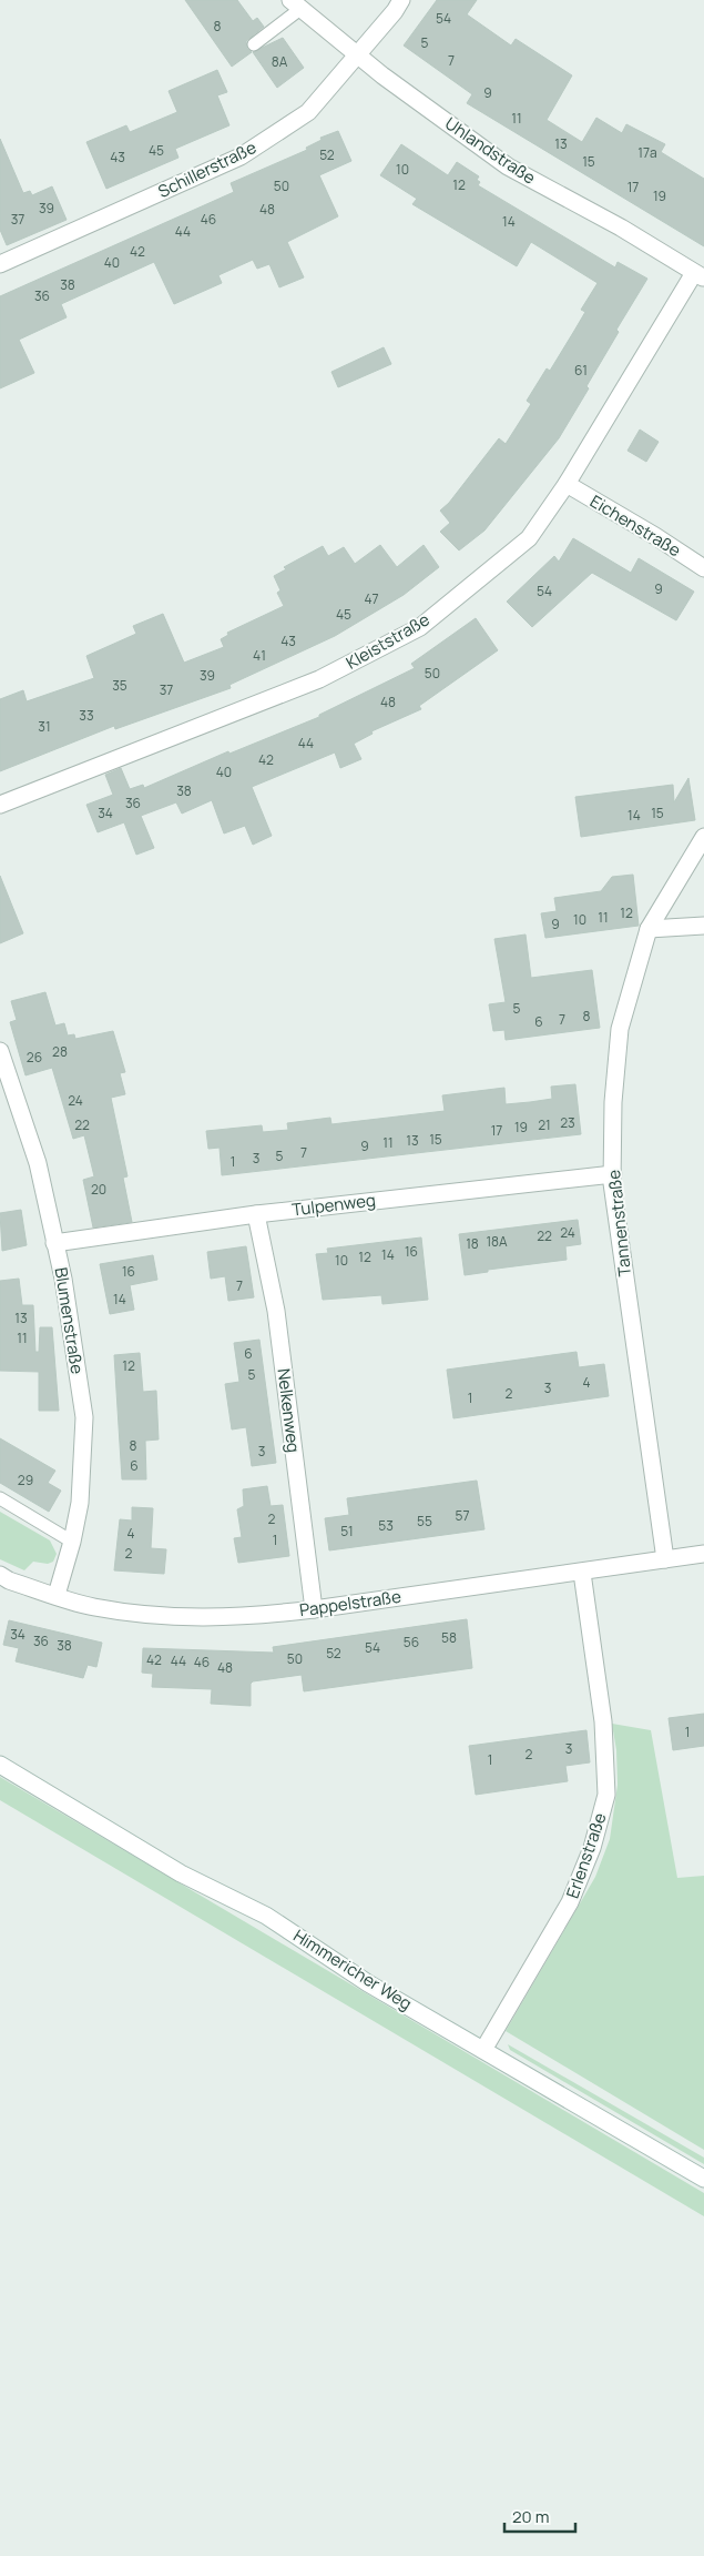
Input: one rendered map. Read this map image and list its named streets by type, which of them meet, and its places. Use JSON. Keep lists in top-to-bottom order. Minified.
{"streets":{"street":["Uhlandstraße","Schillerstraße","Eichenstraße","Kleiststraße","Tulpenweg","Tannenstraße","Blumenstraße","Nelkenweg","Pappelstraße","Erlenstraße","Himmericher Weg"]},"crossings":[["Uhlandstraße","Schillerstraße"],["Uhlandstraße","Kleiststraße"],["Eichenstraße","Kleiststraße"],["Tulpenweg","Tannenstraße"],["Tulpenweg","Blumenstraße"],["Tulpenweg","Nelkenweg"],["Tannenstraße","Pappelstraße"],["Blumenstraße","Pappelstraße"],["Nelkenweg","Pappelstraße"],["Pappelstraße","Erlenstraße"],["Erlenstraße","Himmericher Weg"]],"house_numbers":["54","8","5","7","8A","9","11","13","45","17a","52","43","15","10","12","50","17","19","39","48","37","46","14","44","42","40","38","36","61","9","54","47","45","43","41","50","39","35","37","48","33","31","44","42","40","38","36","34","15","14","12","11","10","9","5","8","7","6","28","26","24","23","22","21","19","17","15","13","11","9","7","5","3","1","20","24","22","18A","18","16","14","12","10","16","7","14","13","11","6","12","5","4","3","2","1","8","3","6","29","57","2","55","53","51","4","1","2","34","58","36","56","38","54","52","50","42","44","46","48","1","3","2","1"],"scale_bar":"20 m"}
